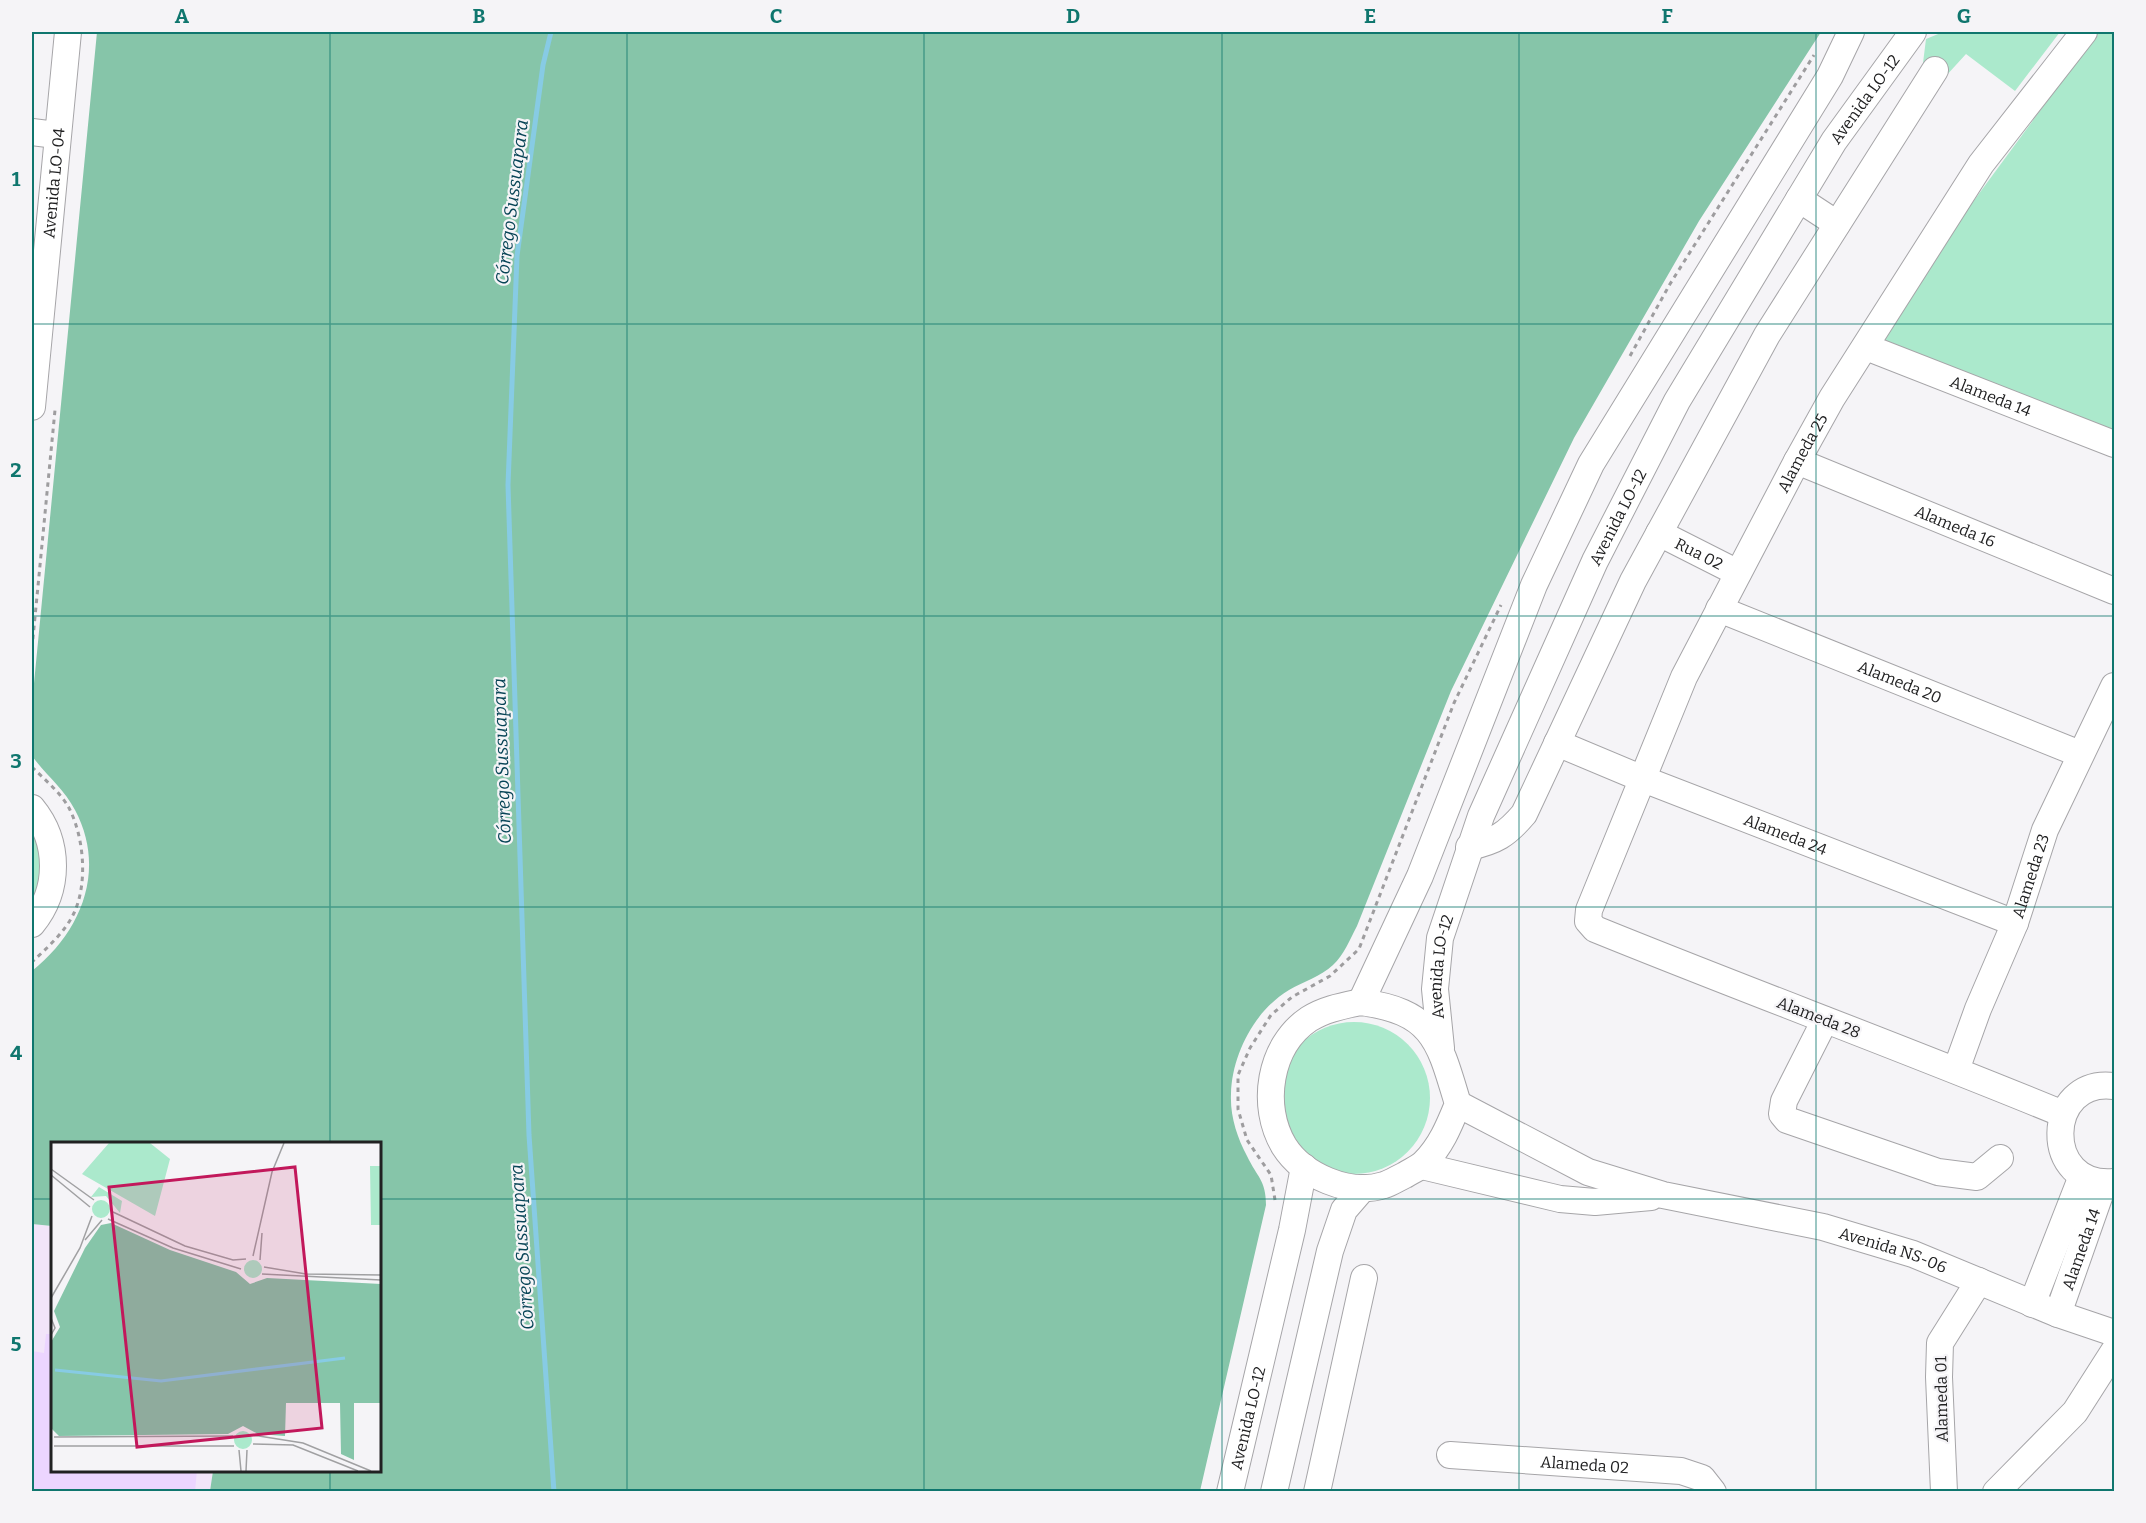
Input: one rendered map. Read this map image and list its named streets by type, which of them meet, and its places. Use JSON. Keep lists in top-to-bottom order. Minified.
{"streets":{"street":["Avenida LO-12","Avenida LO-04","Alameda 14","Alameda 25","Alameda 16","Rua 02","Alameda 20","Alameda 24","Alameda 23","Alameda 28","Avenida NS-06","Alameda 01","Alameda 02"]},"crossings":[["Avenida LO-12","Avenida NS-06"],["Alameda 14","Alameda 25"],["Alameda 14","Avenida NS-06"],["Alameda 25","Alameda 16"],["Alameda 25","Rua 02"],["Alameda 25","Alameda 20"],["Alameda 25","Alameda 24"],["Alameda 25","Alameda 28"],["Alameda 20","Alameda 23"],["Alameda 24","Alameda 23"],["Alameda 23","Alameda 28"],["Avenida NS-06","Alameda 01"]],"water":["Córrego Sussuapara"],"grid":{"columns":["A","B","C","D","E","F","G"],"rows":["1","2","3","4","5"]}}
